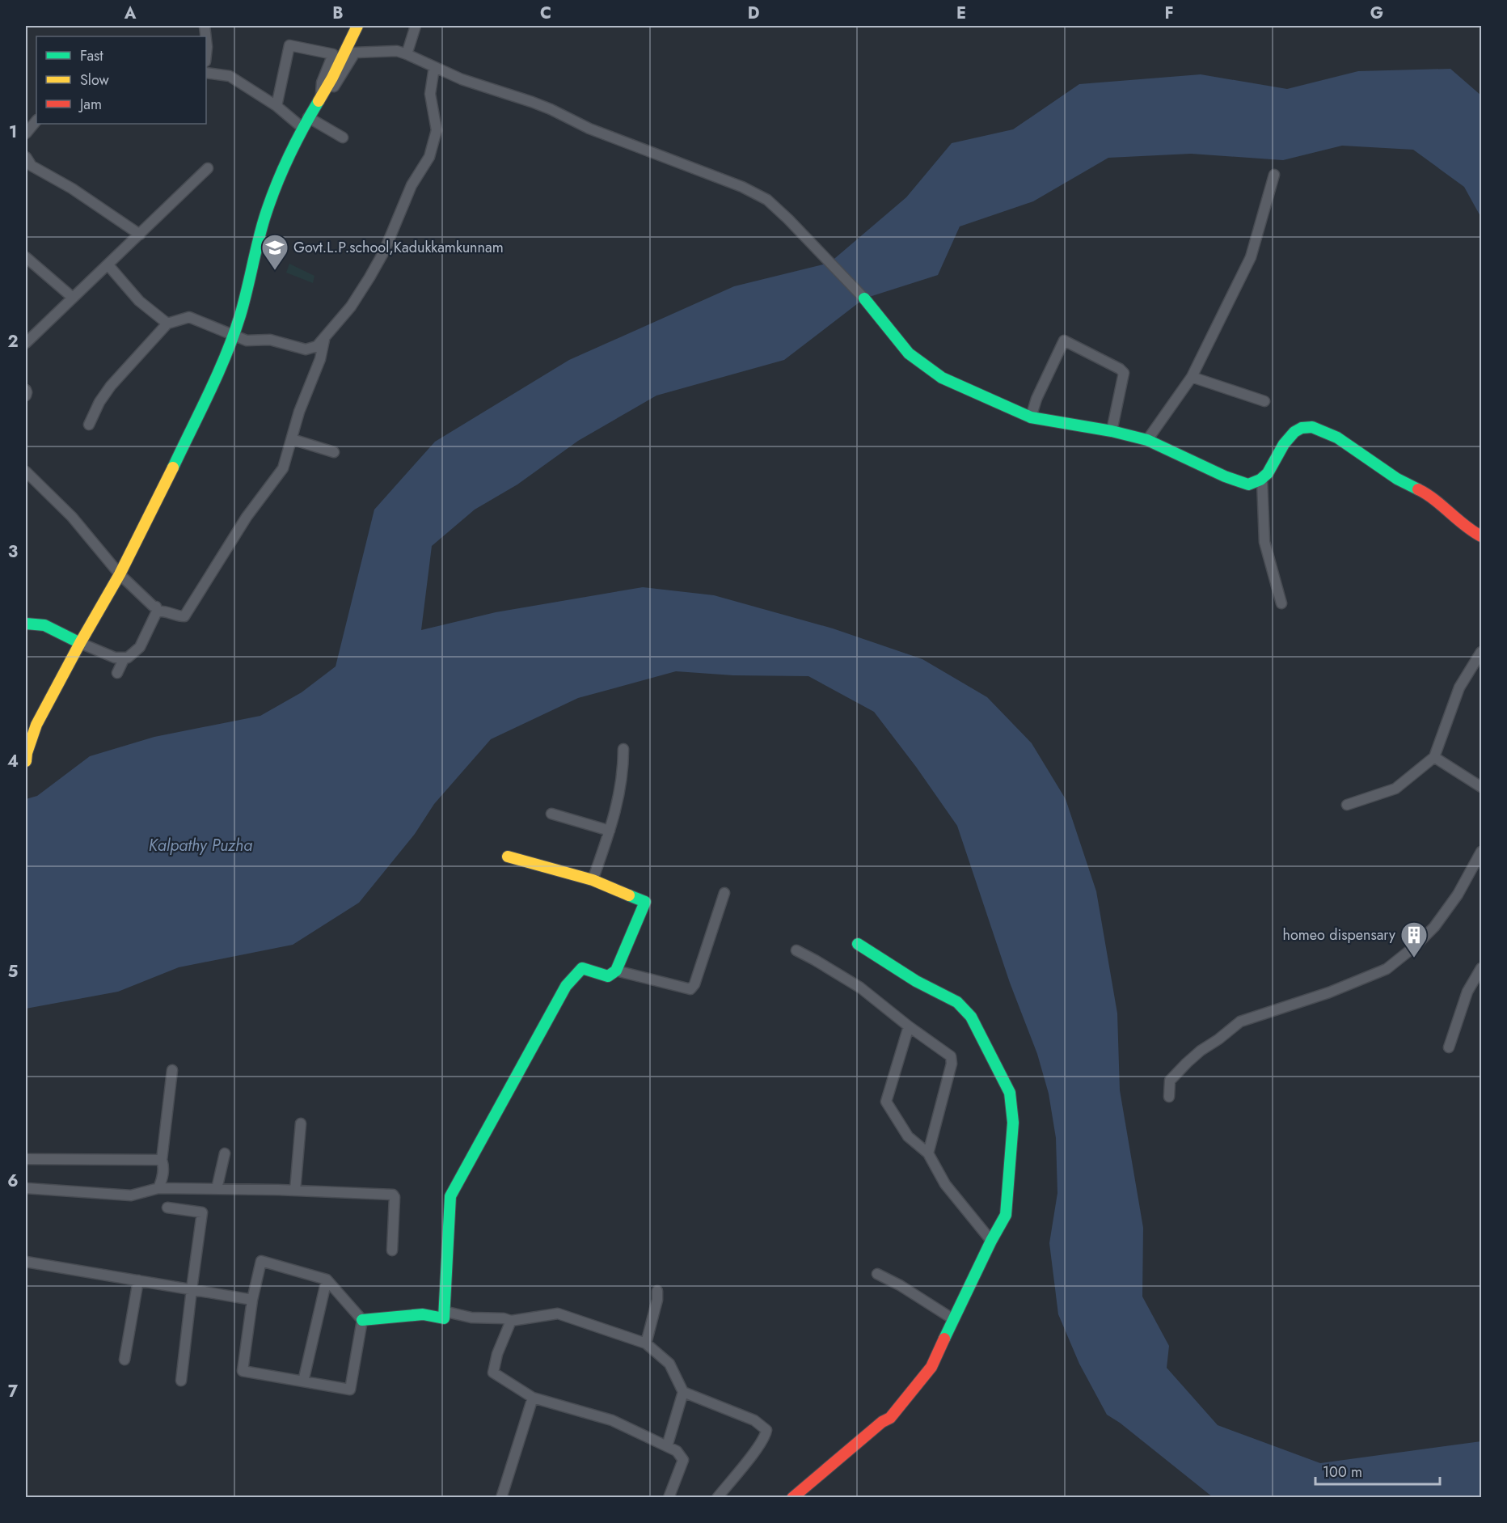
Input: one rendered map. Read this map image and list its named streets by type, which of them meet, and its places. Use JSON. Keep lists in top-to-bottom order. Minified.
{"water":["Kalpathy Puzha"],"places":{"school or university":["Govt.L.P.school,Kadukkamkunnam"],"building":["homeo dispensary"]},"legend":["Fast","Slow","Jam"],"scale_bar":"100 m","grid":{"columns":["A","B","C","D","E","F","G"],"rows":["1","2","3","4","5","6","7"]}}
